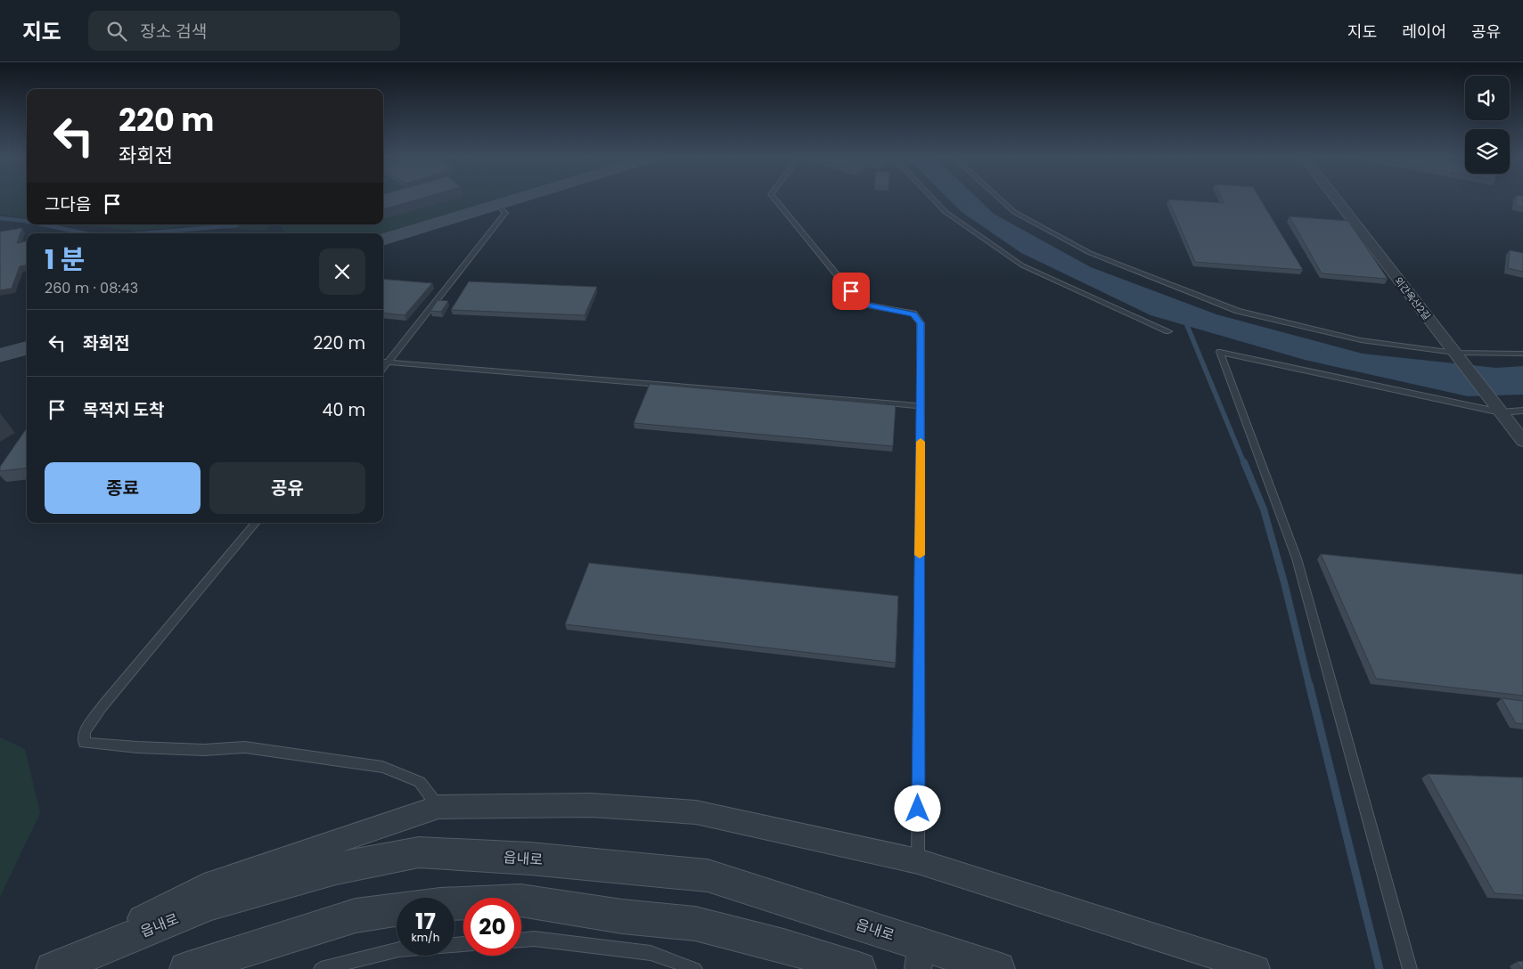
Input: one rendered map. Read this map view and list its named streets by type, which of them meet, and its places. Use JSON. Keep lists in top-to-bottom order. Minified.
{"streets":{"street":["외간옥산2길","읍내로"]},"page":{"header":"지도","search":"장소 검색","nav":["지도","레이어","공유"],"turn":["220 m","좌회전"],"then":"그다음","heading":["1 분","260 m · 08:43"],"list":[{"name":"좌회전","value":"220 m"},{"name":"목적지 도착","value":"40 m"}],"buttons":["종료","공유"],"speed":"17 km/h","limit":"20"}}
